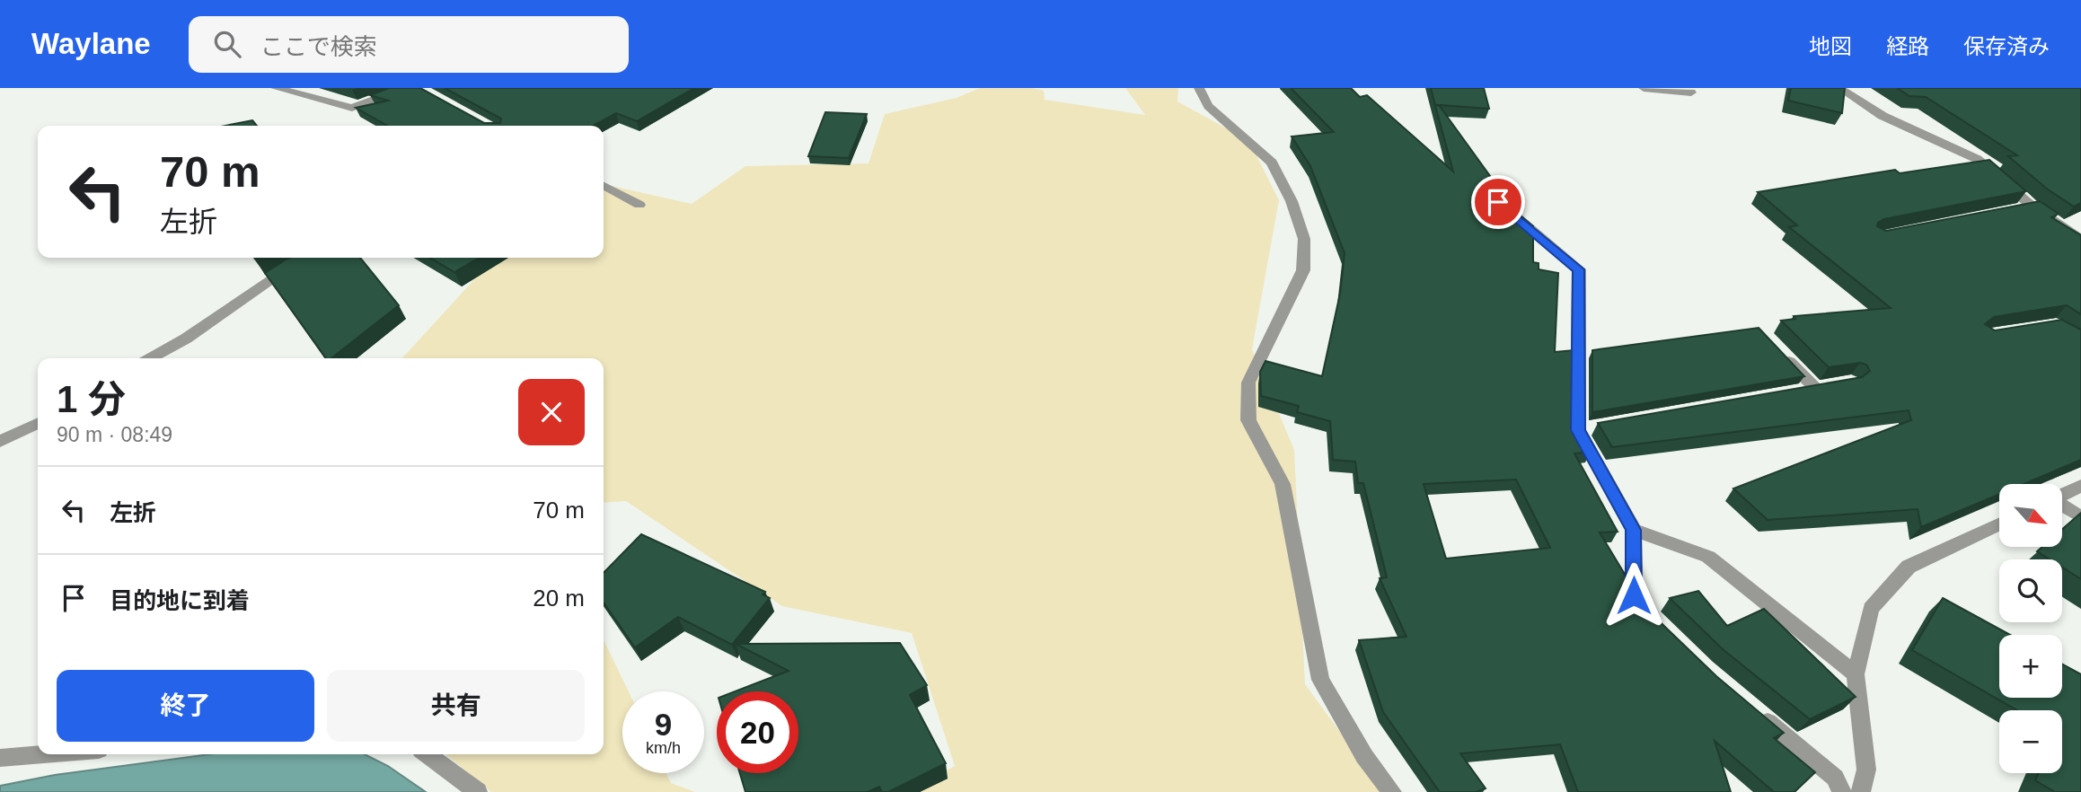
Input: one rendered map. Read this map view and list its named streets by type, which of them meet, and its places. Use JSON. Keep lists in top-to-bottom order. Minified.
{"north":"bottom right","page":{"header":"Waylane","search":"ここで検索","nav":["地図","経路","保存済み"],"turn":["70 m","左折"],"heading":["1 分","90 m · 08:49"],"list":[{"name":"左折","value":"70 m"},{"name":"目的地に到着","value":"20 m"}],"map_buttons":["+","−"],"buttons":["終了","共有"],"speed":"9 km/h","limit":"20"}}
